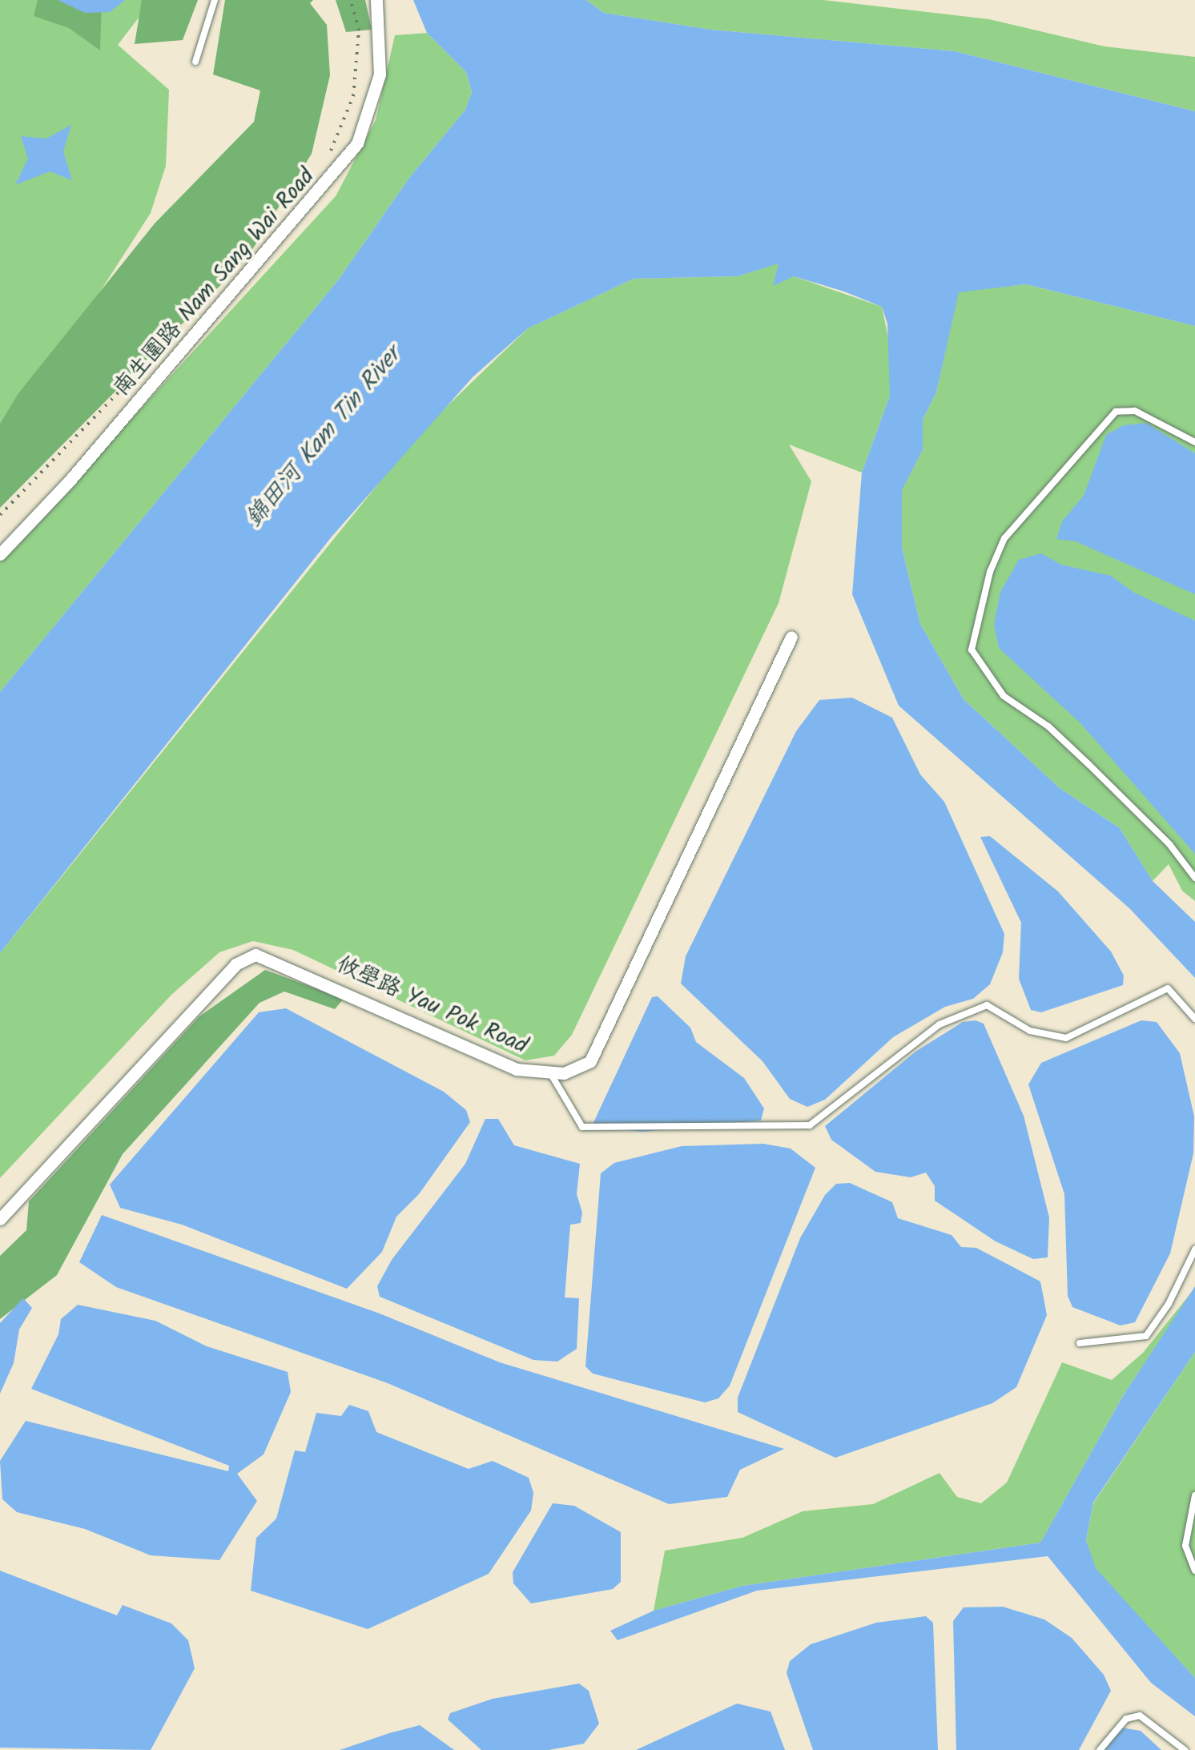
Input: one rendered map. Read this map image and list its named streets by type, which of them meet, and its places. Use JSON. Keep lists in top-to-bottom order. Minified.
{"streets":{"street":["南生圍路 Nam Sang Wai Road","攸壆路 Yau Pok Road"]},"water":["錦田河 Kam Tin River"]}
